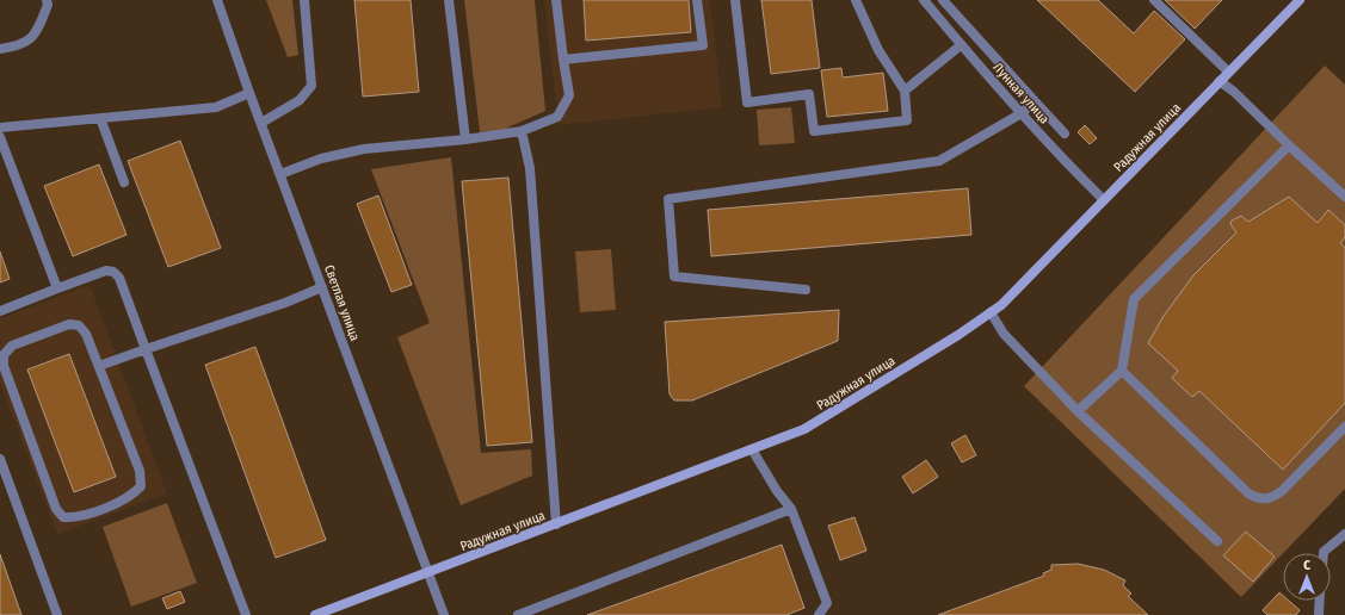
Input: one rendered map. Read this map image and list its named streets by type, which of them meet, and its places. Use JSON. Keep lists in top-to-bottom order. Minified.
{"streets":{"main road":["Радужная улица"],"street":["Лунная улица","Светлая улица"]},"crossings":[["Лунная улица","Радужная улица"],["Радужная улица","Светлая улица"]],"north":"top"}
